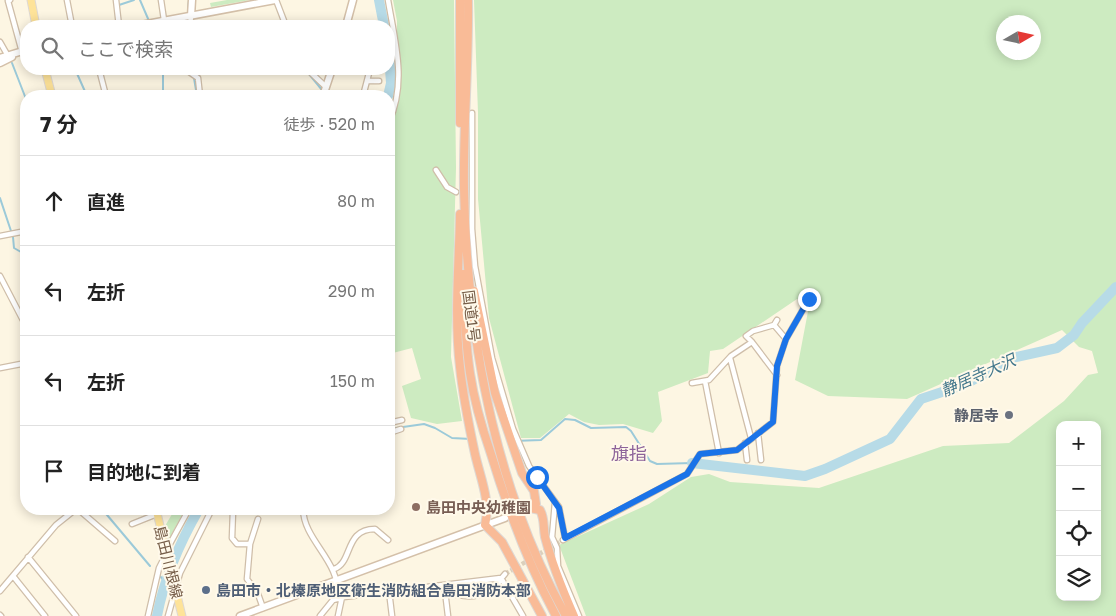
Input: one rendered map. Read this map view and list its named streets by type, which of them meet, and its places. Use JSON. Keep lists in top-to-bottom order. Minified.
{"streets":{"highway":["国道1号"],"main road":["島田川根線"]},"districts":["旗指"],"water":["静居寺大沢"],"places":["静居寺","島田中央幼稚園","島田市・北榛原地区衛生消防組合島田消防本部"],"north":"right","page":{"search":"ここで検索","heading":["7 分","徒歩 · 520 m"],"list":[["直進","80 m"],["左折","290 m"],["左折","150 m"],"目的地に到着"],"map_buttons":["+","−"]}}
